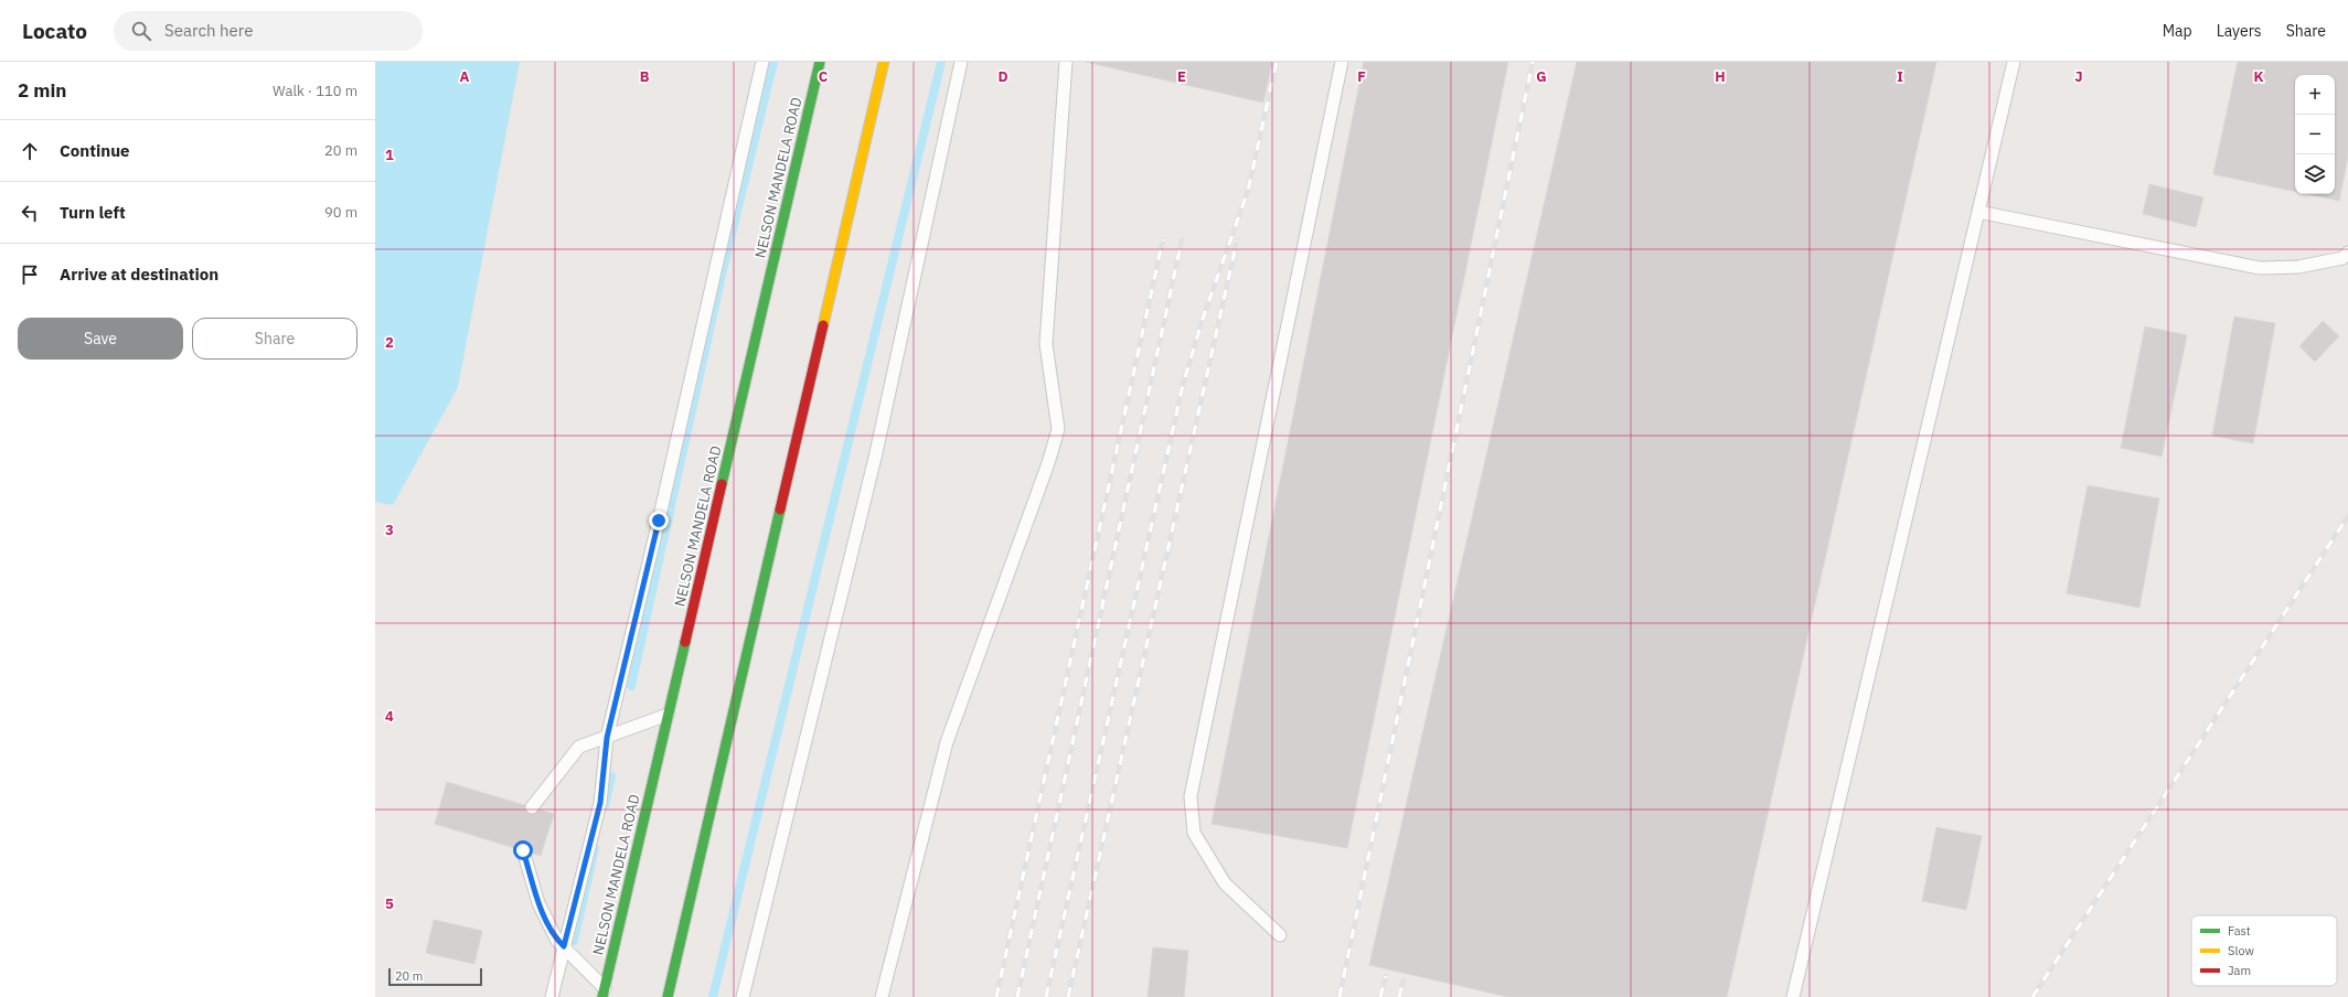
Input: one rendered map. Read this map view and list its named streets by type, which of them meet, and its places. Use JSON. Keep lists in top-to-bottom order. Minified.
{"streets":{"main road":["NELSON MANDELA ROAD"]},"legend":["Fast","Slow","Jam"],"scale_bar":"20 m","page":{"header":"Locato","search":"Search here","nav":["Map","Layers","Share"],"heading":["2 min","Walk · 110 m"],"map_buttons":["+","−"],"list":[["Continue","20 m"],["Turn left","90 m"],"Arrive at destination"],"buttons":["Save","Share"],"scale":"20 m"},"grid":{"columns":["A","B","C","D","E","F","G","H","I","J","K"],"rows":["1","2","3","4","5"]}}
